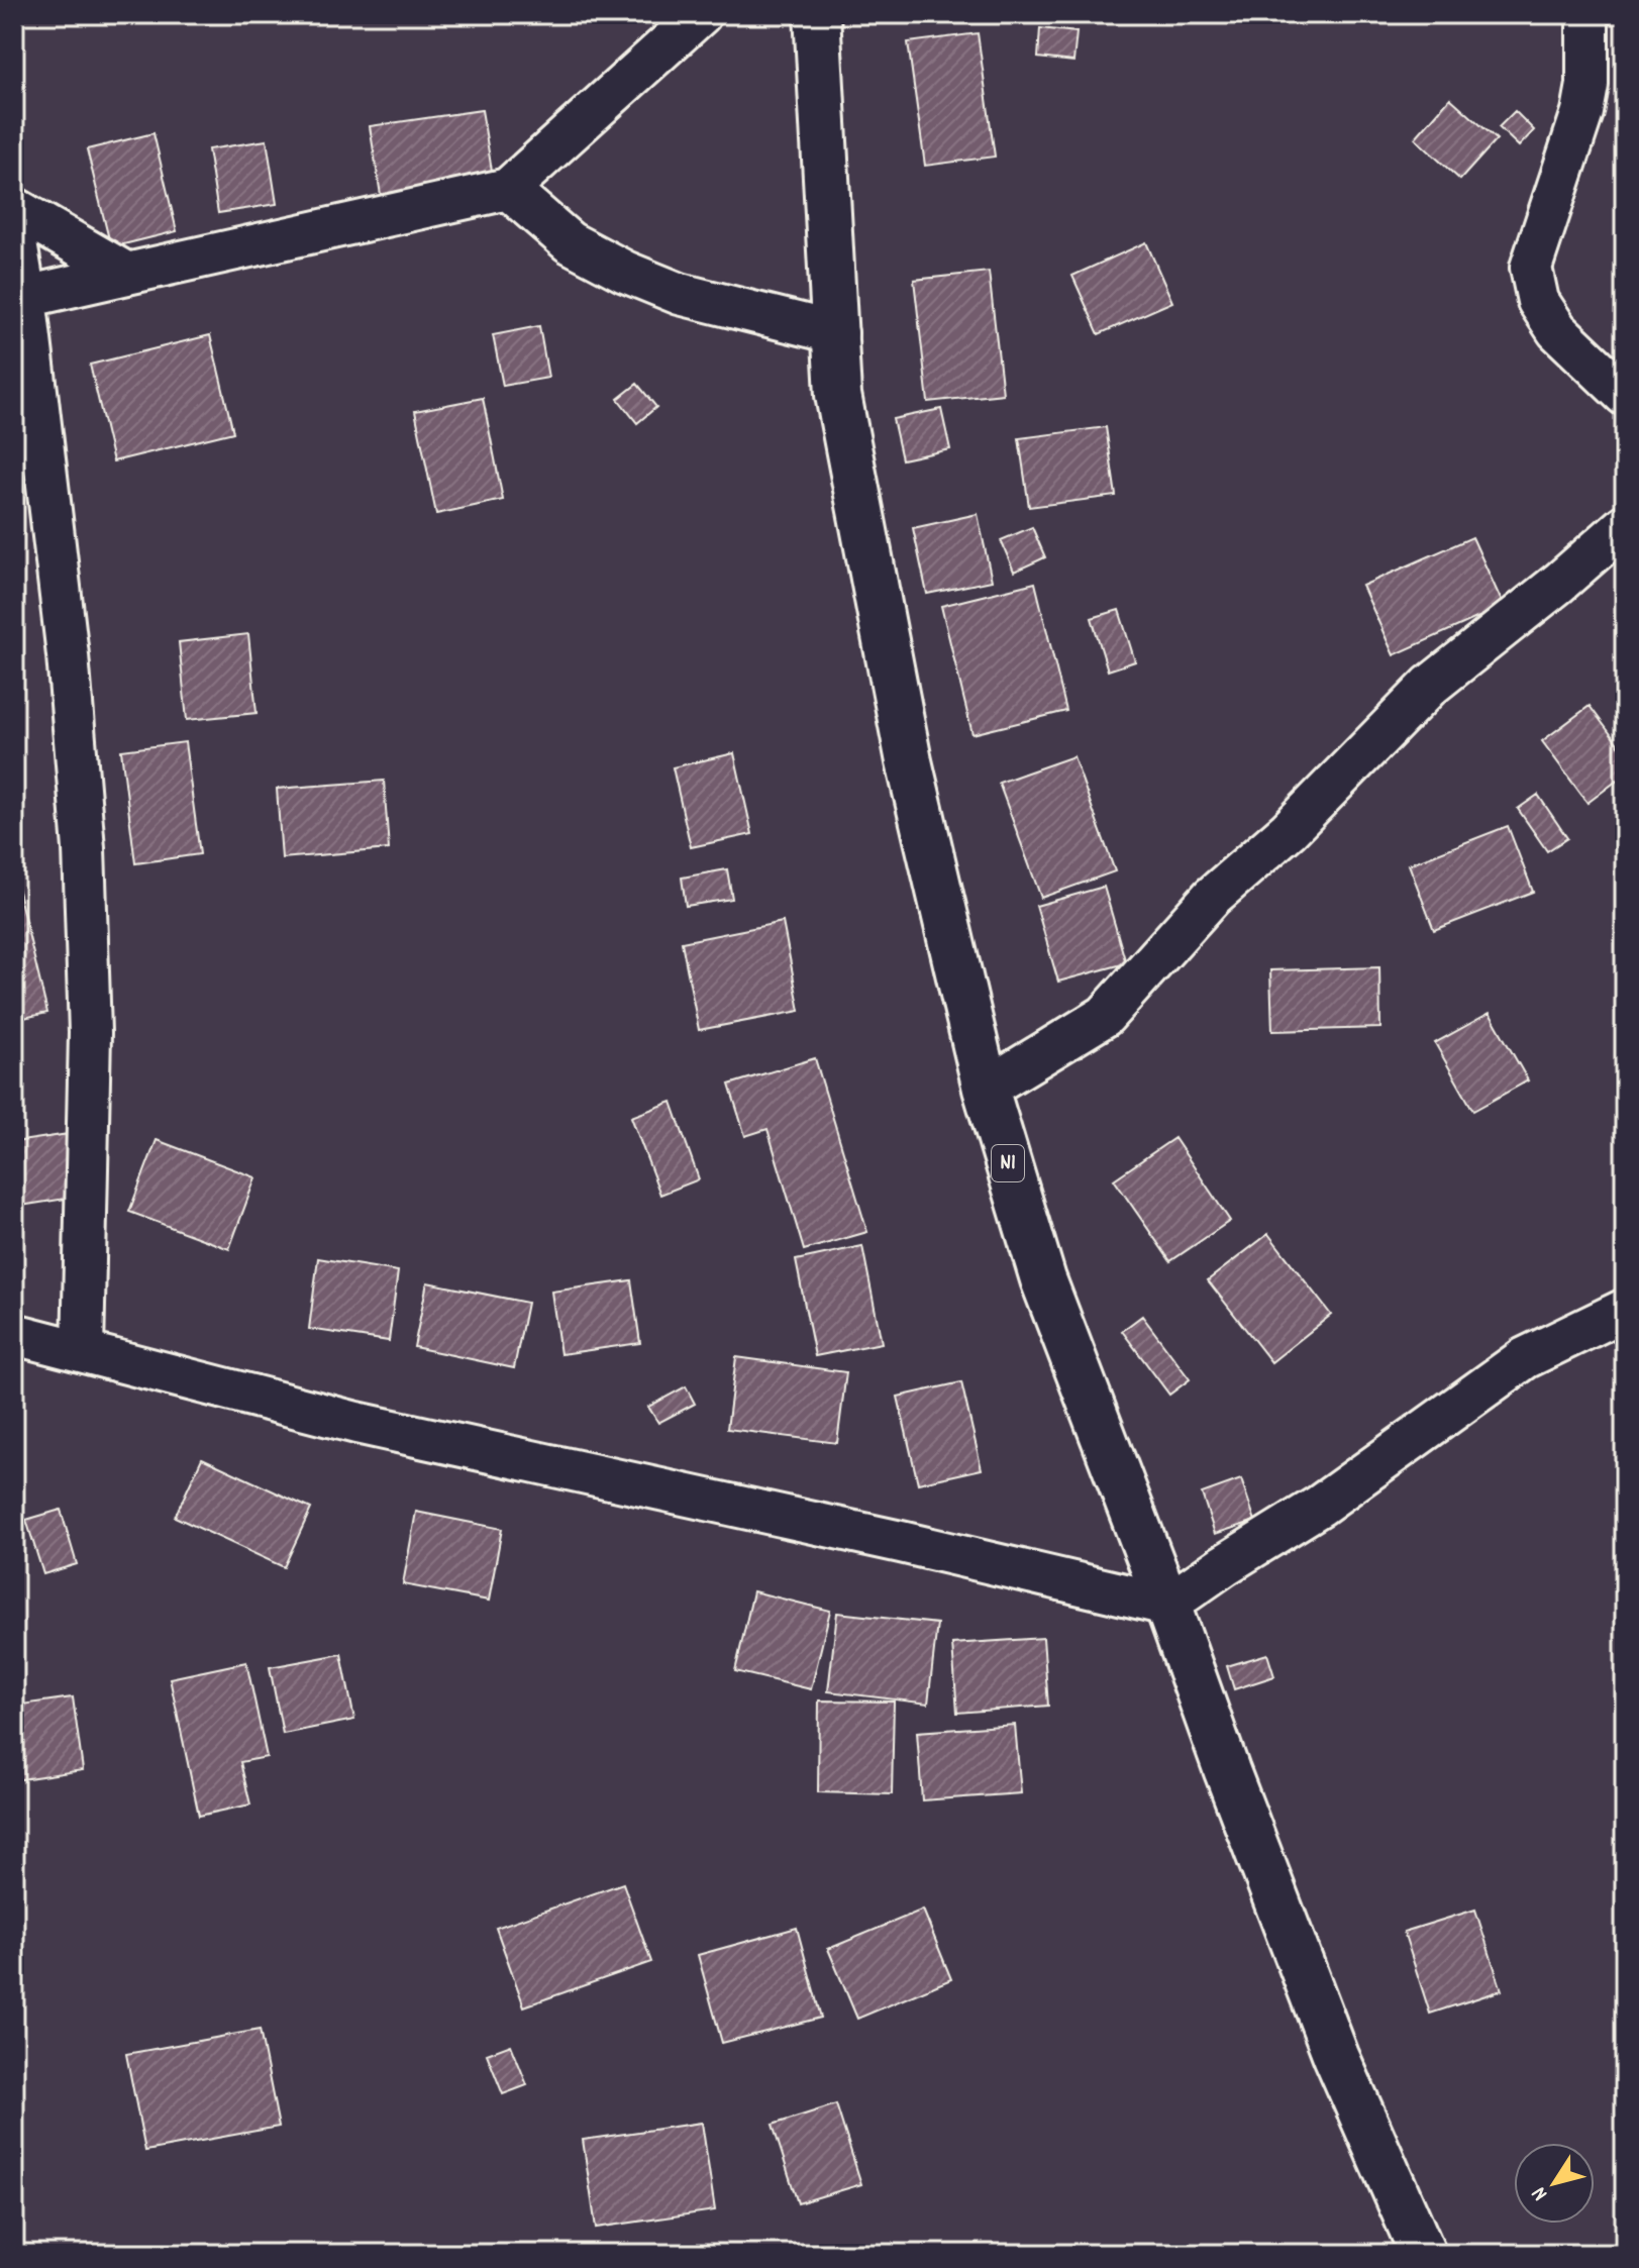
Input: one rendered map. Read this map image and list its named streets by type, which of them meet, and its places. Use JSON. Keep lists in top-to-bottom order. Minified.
{"streets":{"main road":["N1"]},"north":"bottom left"}
